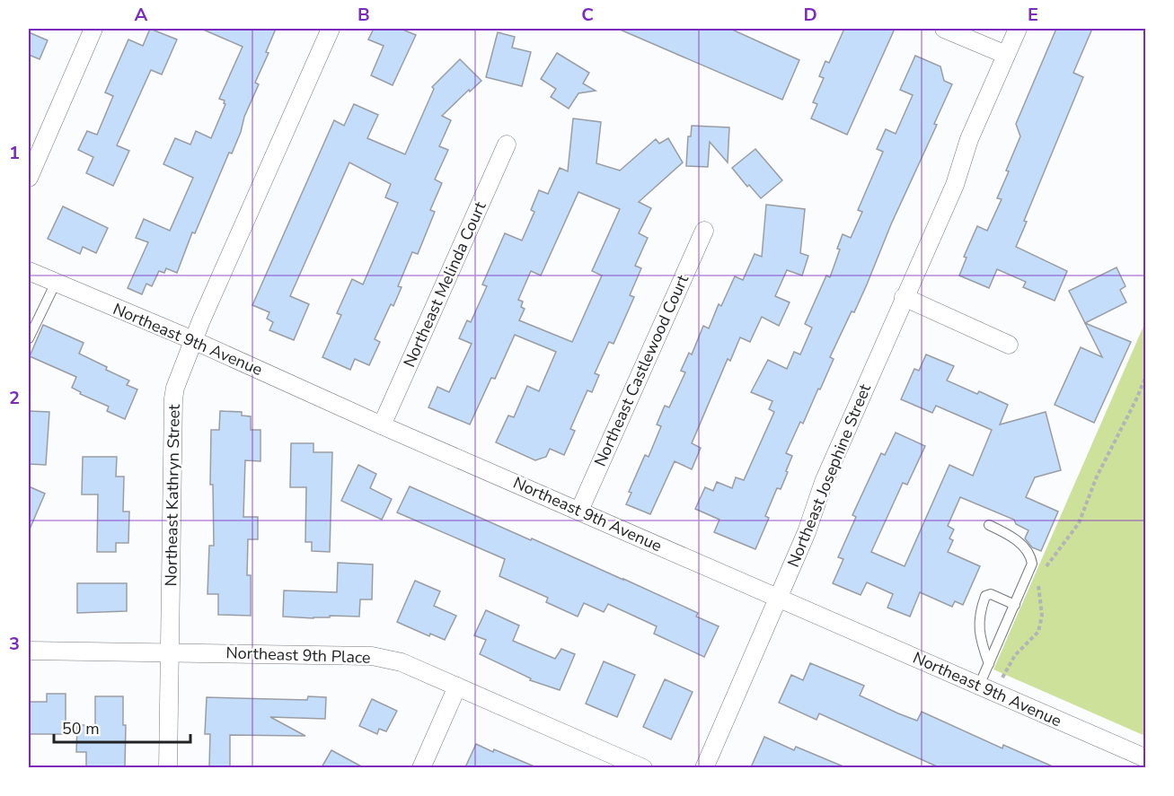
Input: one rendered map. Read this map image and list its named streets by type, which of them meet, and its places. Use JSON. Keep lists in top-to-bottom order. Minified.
{"streets":{"street":["Northeast Melinda Court","Northeast 9th Avenue","Northeast Castlewood Court","Northeast Josephine Street","Northeast Kathryn Street","Northeast 9th Place"]},"crossings":[["Northeast Melinda Court","Northeast 9th Avenue"],["Northeast 9th Avenue","Northeast Castlewood Court"],["Northeast 9th Avenue","Northeast Josephine Street"],["Northeast 9th Avenue","Northeast Kathryn Street"],["Northeast Kathryn Street","Northeast 9th Place"]],"scale_bar":"50 m","grid":{"columns":["A","B","C","D","E"],"rows":["1","2","3"]}}
